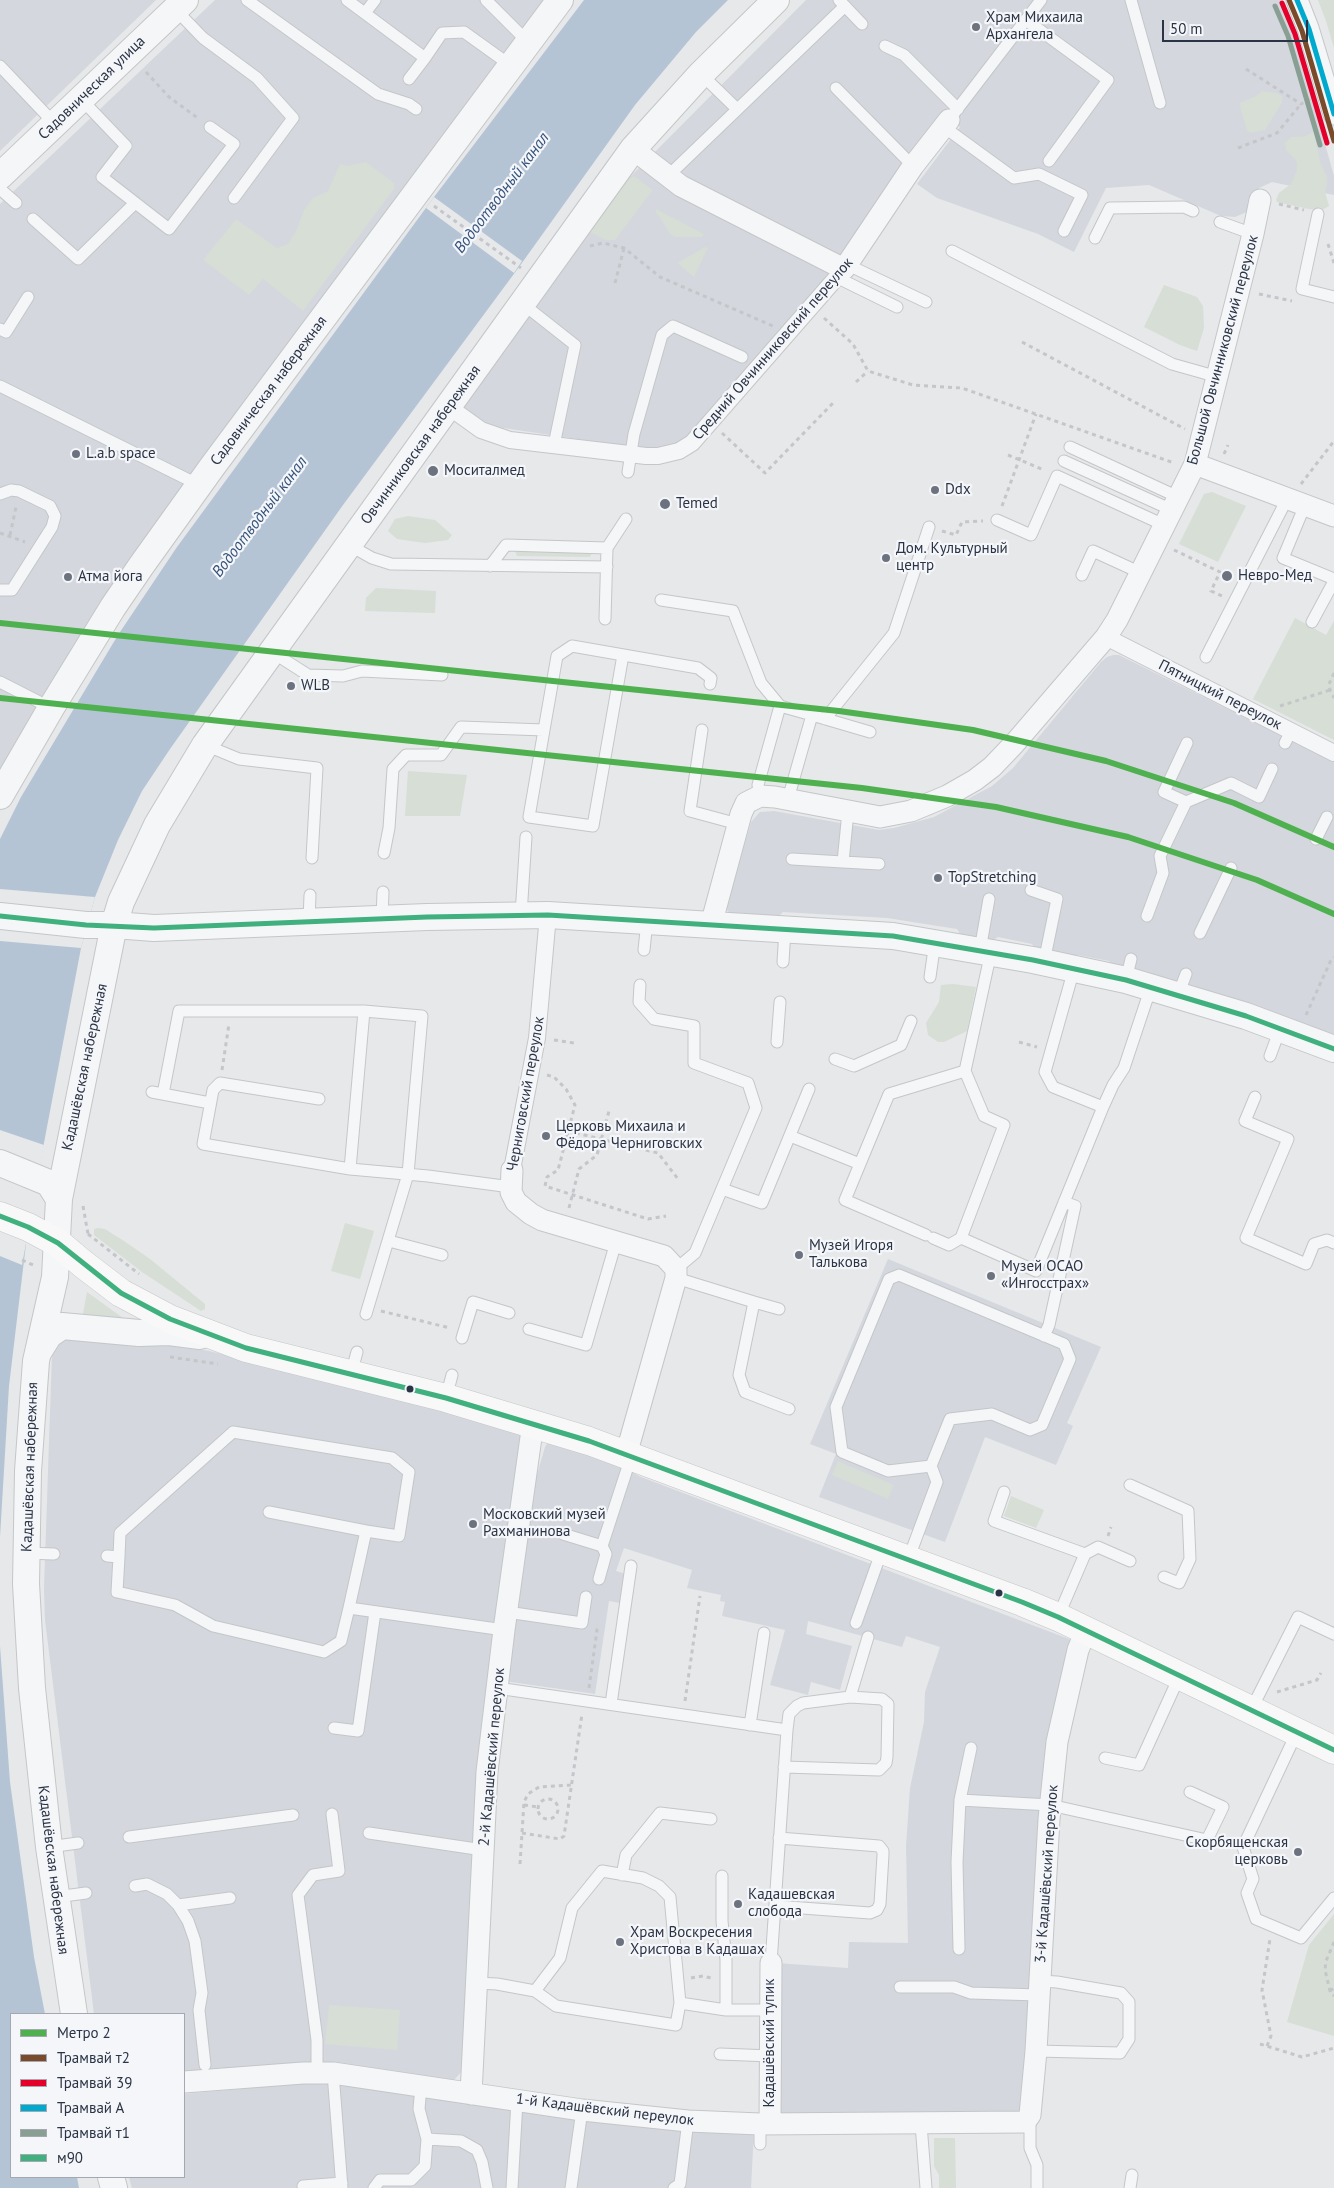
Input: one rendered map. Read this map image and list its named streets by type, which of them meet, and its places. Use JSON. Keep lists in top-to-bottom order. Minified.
{"streets":{"street":["Садовническая улица","Средний Овчинниковский переулок","Большой Овчинниковский переулок","Садовническая набережная","Овчинниковская набережная","Пятницкий переулок","Кадашёвская набережная","Черниговский переулок","2-й Кадашёвский переулок","3-й Кадашёвский переулок","Кадашёвский тупик","1-й Кадашёвский переулок"]},"crossings":[["Средний Овчинниковский переулок","Овчинниковская набережная"],["Большой Овчинниковский переулок","Пятницкий переулок"],["Овчинниковская набережная","Кадашёвская набережная"],["2-й Кадашёвский переулок","1-й Кадашёвский переулок"],["3-й Кадашёвский переулок","1-й Кадашёвский переулок"],["Кадашёвский тупик","1-й Кадашёвский переулок"]],"water":["Водоотводный канал"],"places":["Храм Михаила Архангела","L.a.b space","Моситалмед","Ddx","Temed","Дом. Культурный центр","Невро-Мед","Атма йога","WLB","TopStretching","Церковь Михаила и Фёдора Черниговских","Музей Игоря Талькова","Музей ОСАО «Ингосстрах»","Московский музей Рахманинова","Скорбященская церковь","Кадашевская слобода","Храм Воскресения Христова в Кадашах"],"lines":["tram line т2","tram line А","tram line 39","tram line т1","metro line 2","transit line м90"],"legend":["Метро 2","Трамвай т2","Трамвай 39","Трамвай А","Трамвай т1","м90"],"scale_bar":"50 m"}
